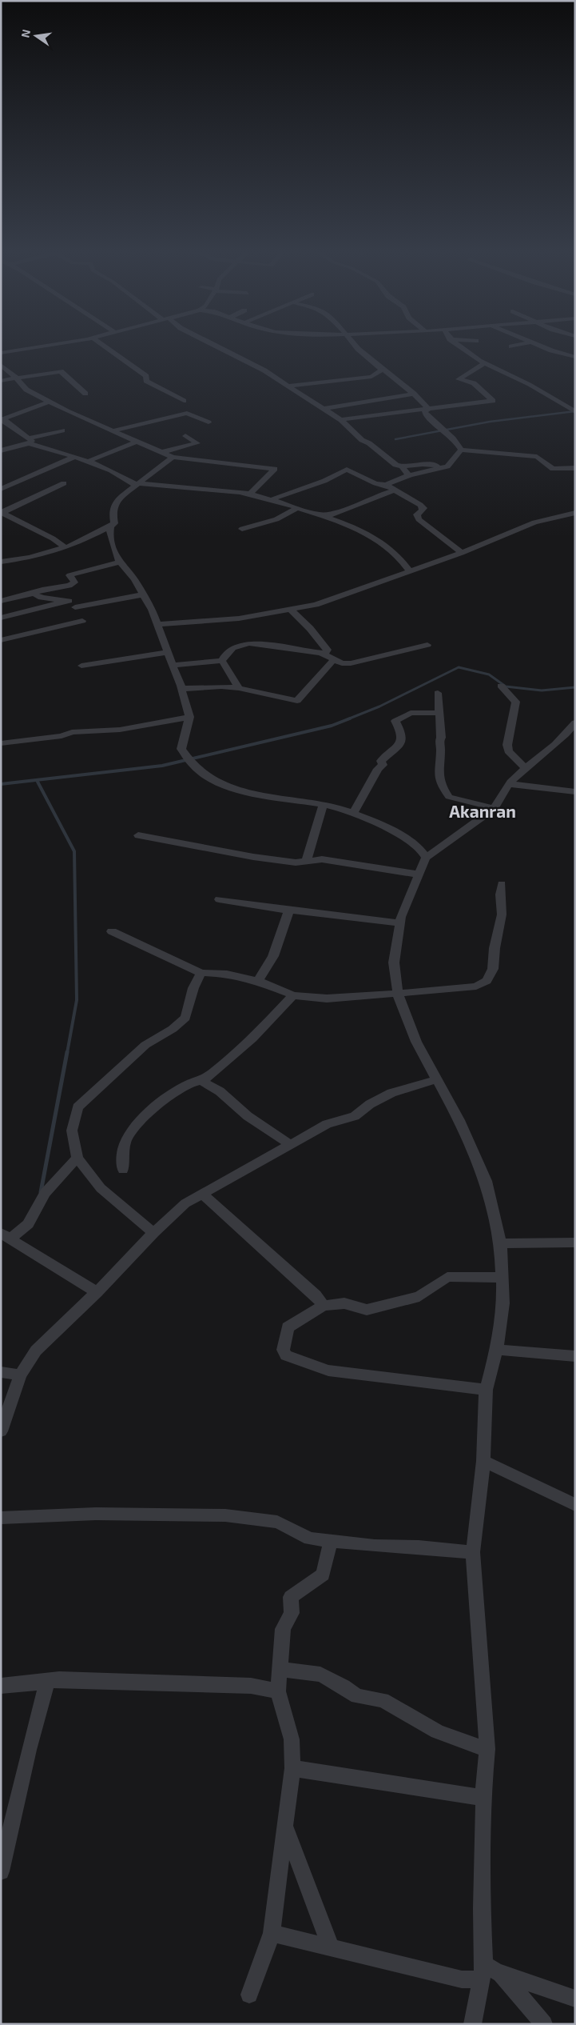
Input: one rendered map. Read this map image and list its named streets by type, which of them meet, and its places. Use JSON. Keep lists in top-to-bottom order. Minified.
{"districts":["Akanran"],"north":"left"}
